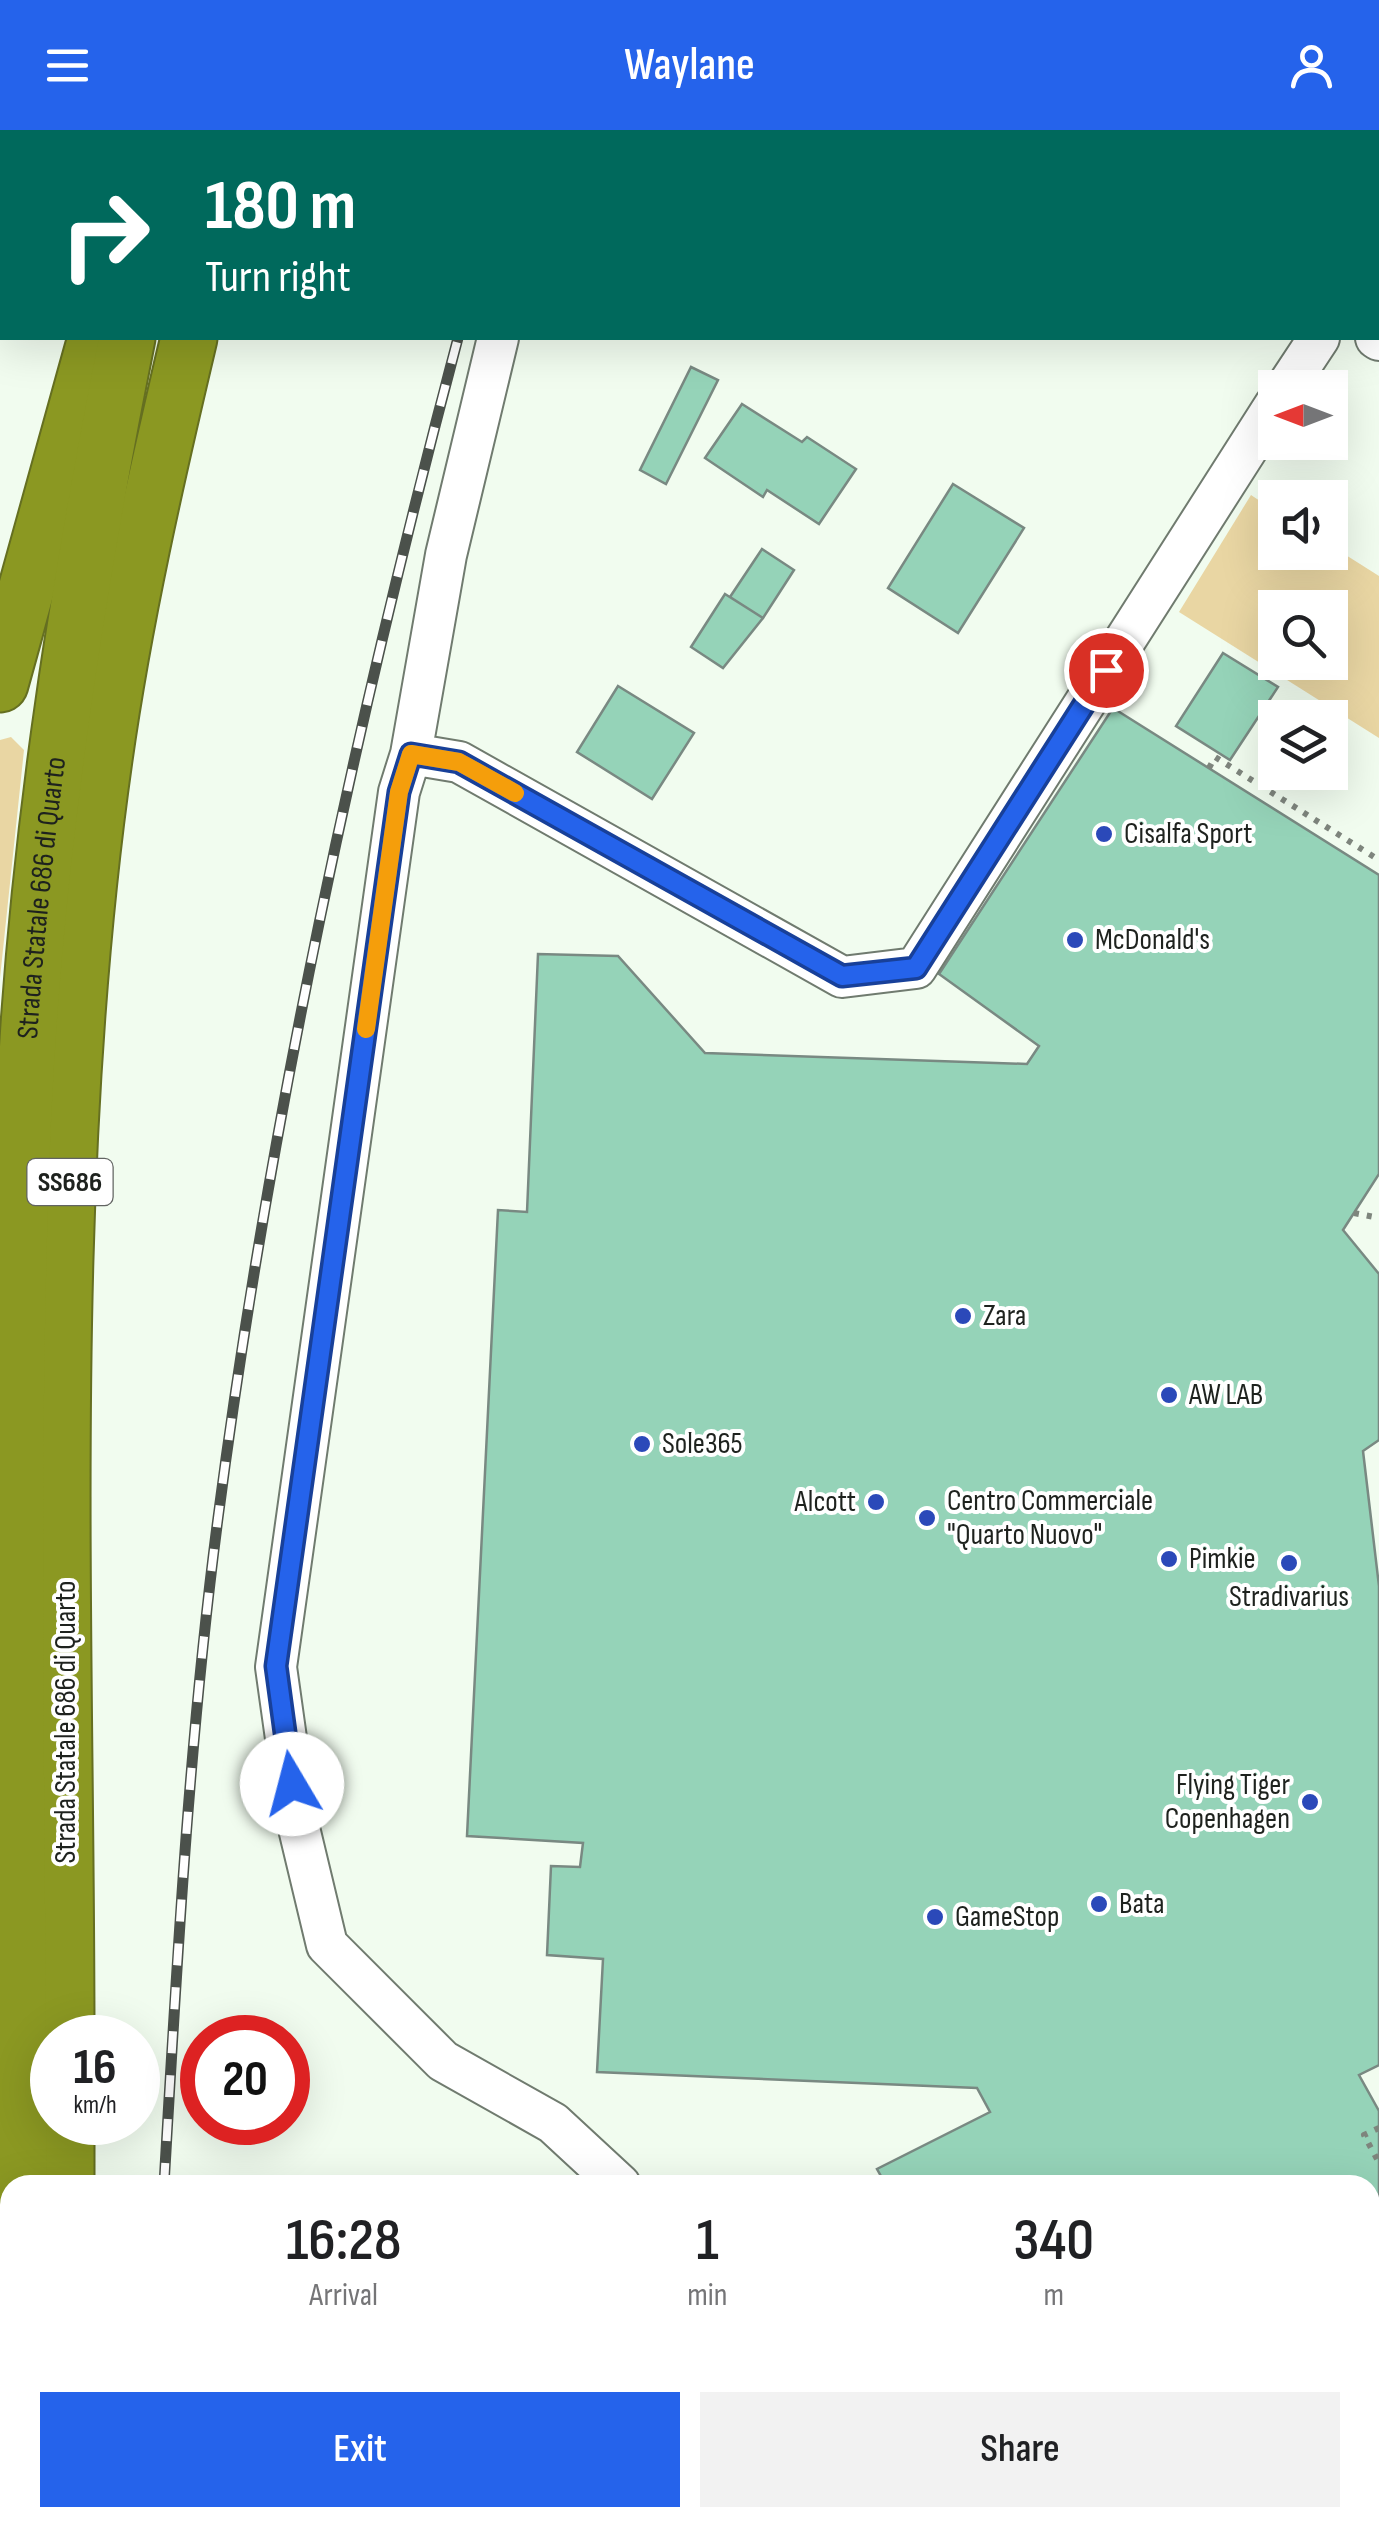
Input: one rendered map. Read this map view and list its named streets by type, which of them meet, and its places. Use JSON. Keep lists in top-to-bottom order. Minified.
{"streets":{"highway":["Strada Statale 686 di Quarto","SS686"]},"places":["Cisalfa Sport","McDonald's","Zara","AW LAB","Sole365","Alcott","Centro Commerciale \"Quarto Nuovo\"","Pimkie","Stradivarius","Flying Tiger Copenhagen","Bata","GameStop"],"north":"left","page":{"header":"Waylane","turn":["180 m","Turn right"],"speed":"16 km/h","limit":"20","eta":["16:28","Arrival","1","min","340","m"],"buttons":["Exit","Share"]}}
